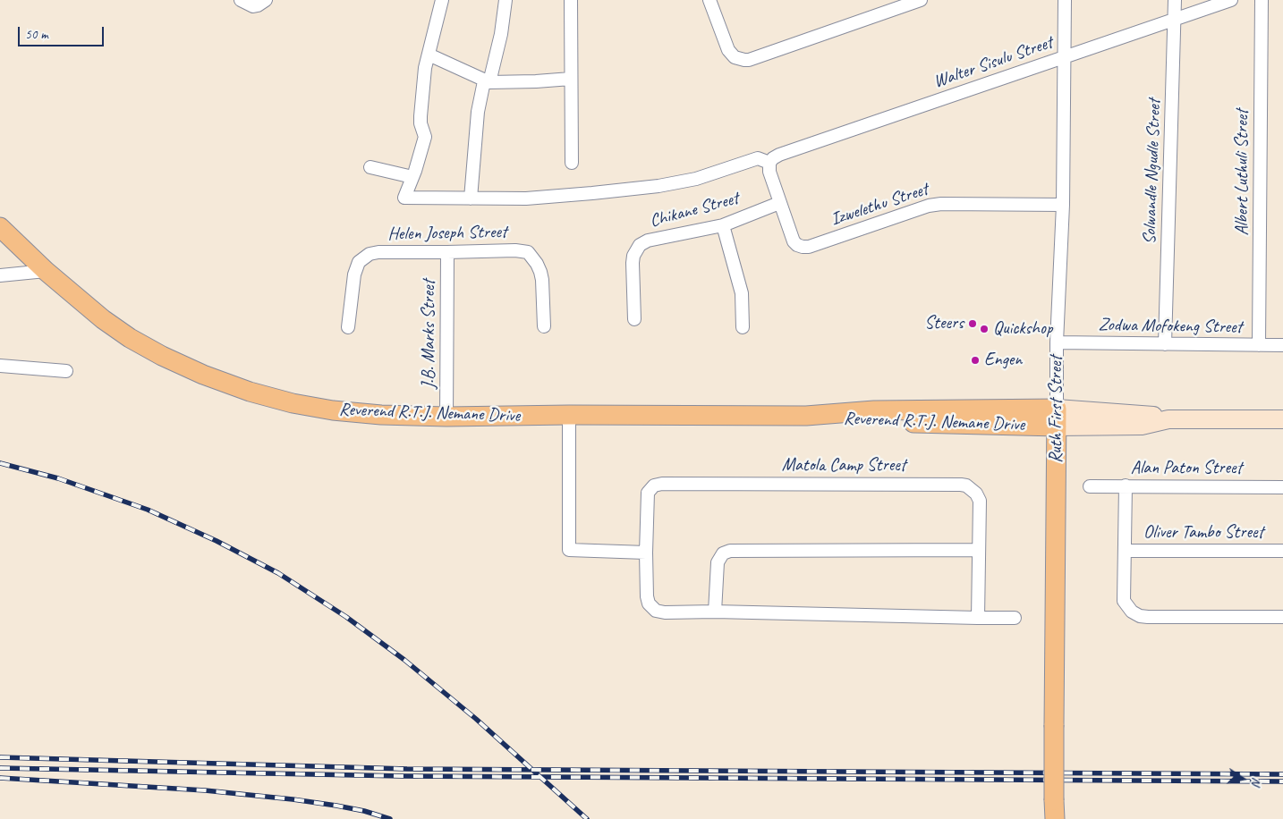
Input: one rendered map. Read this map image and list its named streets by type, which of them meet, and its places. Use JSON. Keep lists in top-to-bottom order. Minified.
{"streets":{"main road":["Ruth First Street","Reverend R.T.J. Nemane Drive"],"street":["Walter Sisulu Street","Solwandle Ngudle Street","Albert Luthuli Street","Izwelethu Street","Chikane Street","Helen Joseph Street","Zodwa Mofokeng Street","J.B. Marks Street","Matola Camp Street","Alan Paton Street","Oliver Tambo Street"]},"crossings":[["Walter Sisulu Street","Solwandle Ngudle Street"],["Walter Sisulu Street","Izwelethu Street"],["Walter Sisulu Street","Ruth First Street"],["Solwandle Ngudle Street","Zodwa Mofokeng Street"],["Albert Luthuli Street","Zodwa Mofokeng Street"],["Izwelethu Street","Chikane Street"],["Izwelethu Street","Ruth First Street"],["Helen Joseph Street","J.B. Marks Street"],["Zodwa Mofokeng Street","Ruth First Street"],["J.B. Marks Street","Reverend R.T.J. Nemane Drive"],["Ruth First Street","Reverend R.T.J. Nemane Drive"]],"places":["Steers","Quickshop","Engen"],"scale_bar":"50 m","north":"right"}
